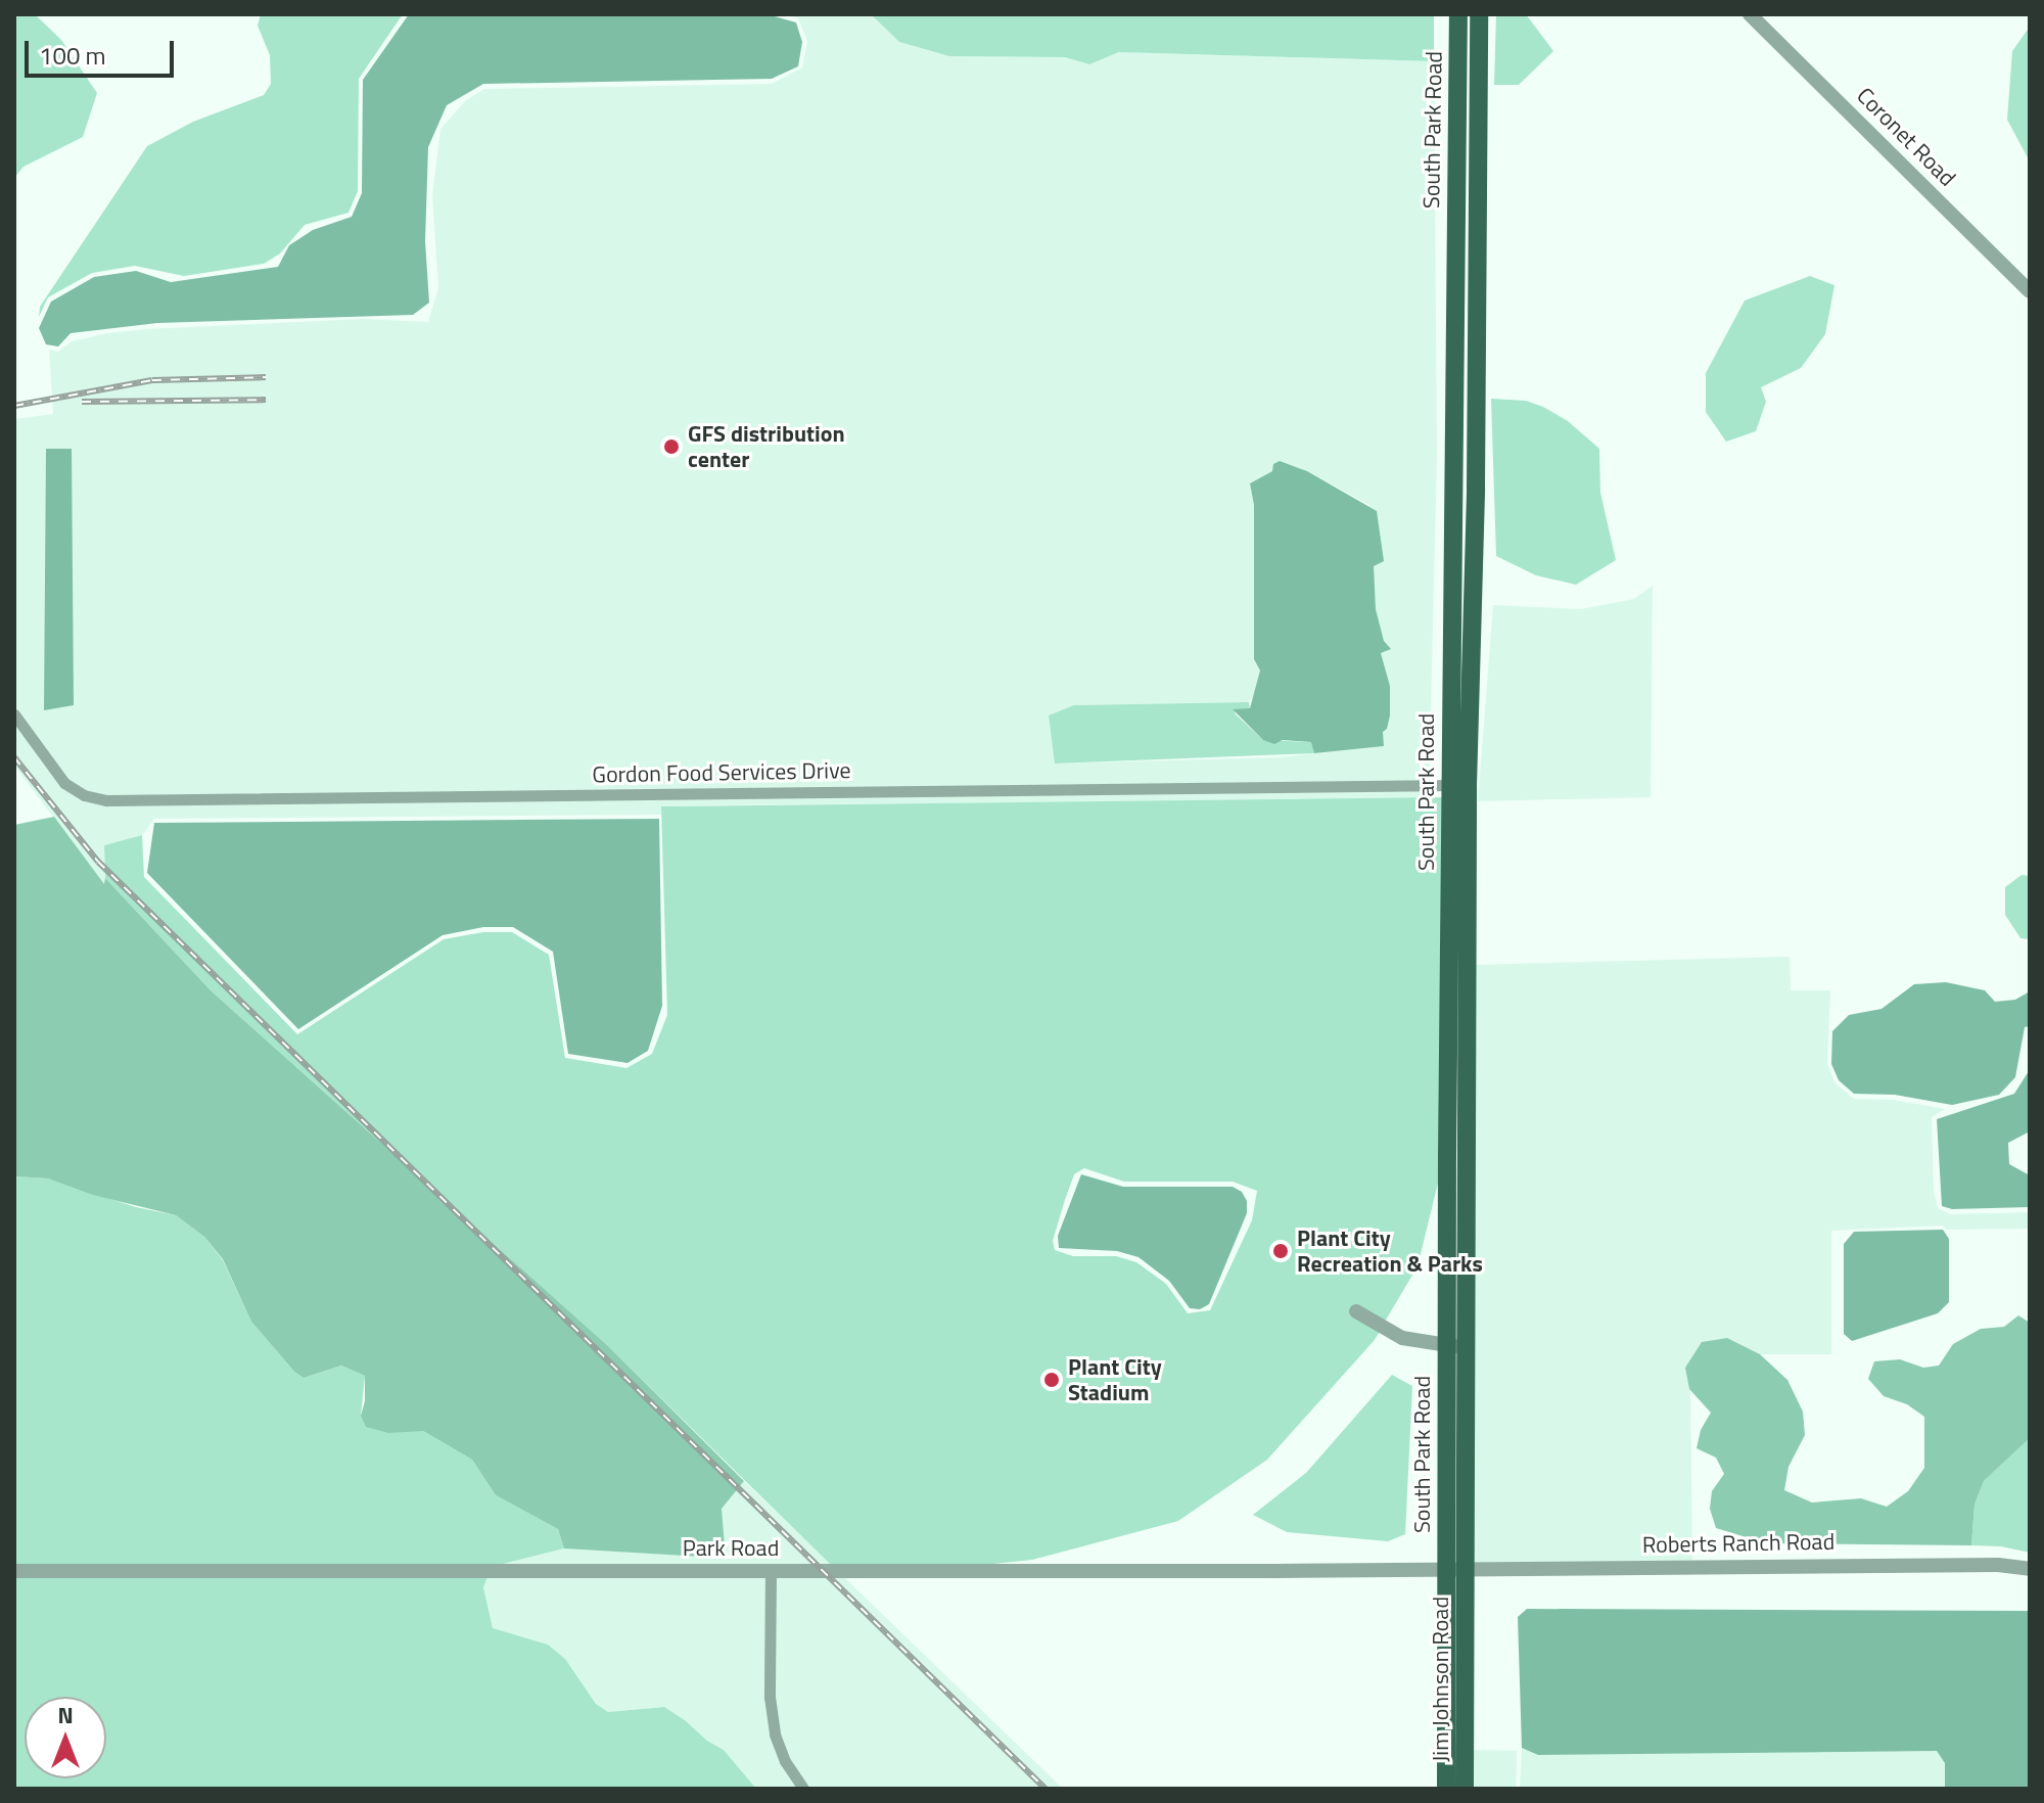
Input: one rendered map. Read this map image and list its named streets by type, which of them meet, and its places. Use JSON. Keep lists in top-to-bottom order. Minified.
{"streets":{"main road":["South Park Road","Jim Johnson Road"],"street":["Coronet Road","Gordon Food Services Drive","Roberts Ranch Road","Park Road"]},"crossings":[["South Park Road","Gordon Food Services Drive"],["South Park Road","Roberts Ranch Road"],["South Park Road","Park Road"],["South Park Road","Jim Johnson Road"],["Roberts Ranch Road","Park Road"],["Roberts Ranch Road","Jim Johnson Road"],["Park Road","Jim Johnson Road"]],"places":["GFS distribution center","Plant City Recreation & Parks","Plant City Stadium"],"scale_bar":"100 m","north":"top"}
